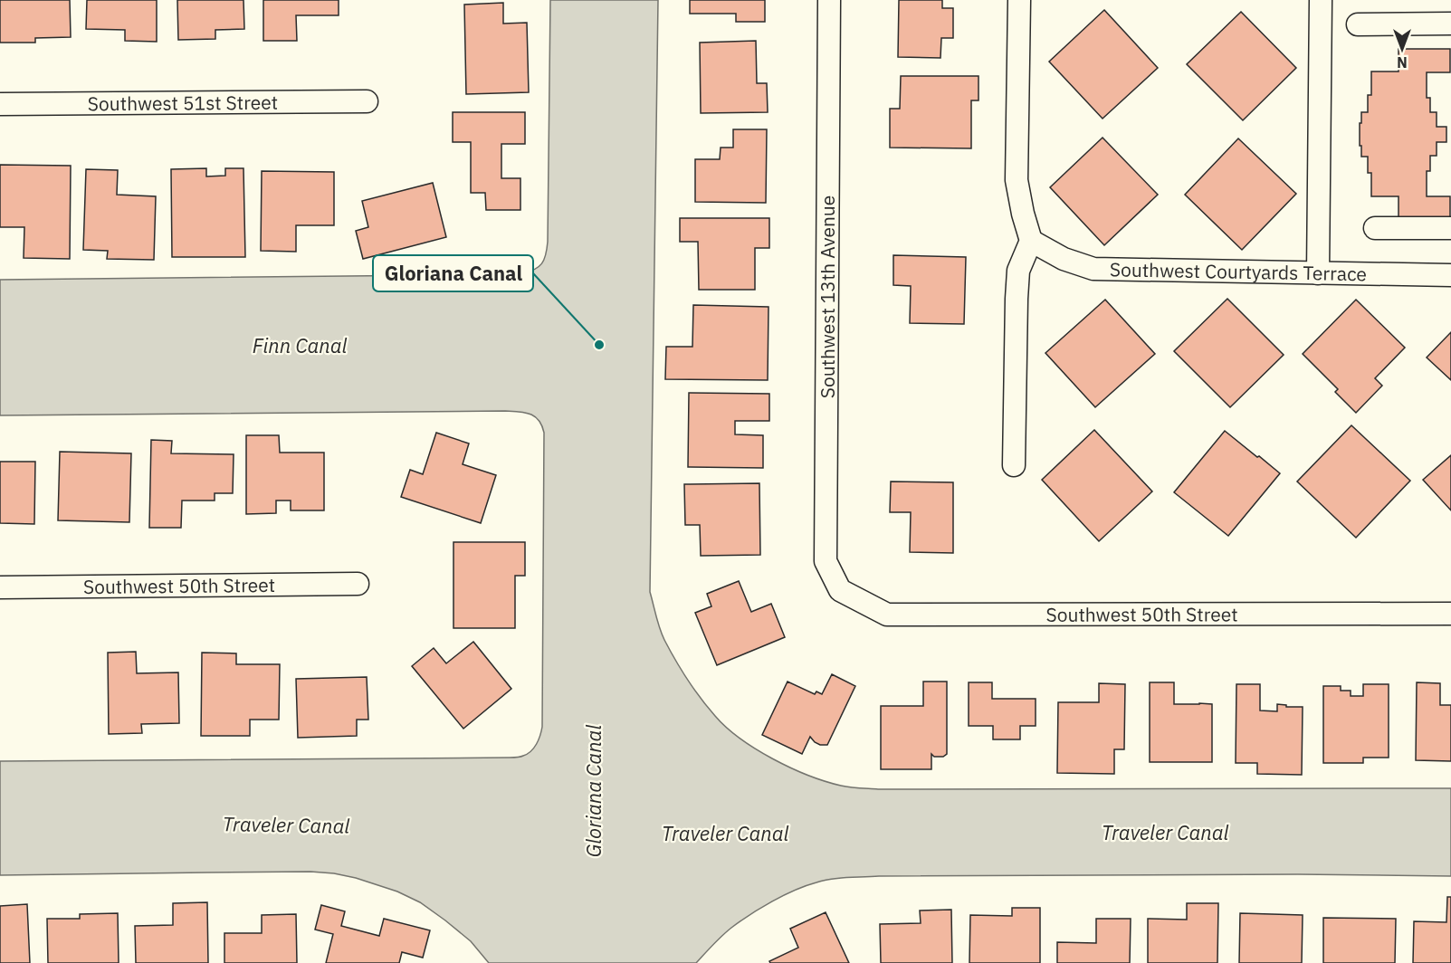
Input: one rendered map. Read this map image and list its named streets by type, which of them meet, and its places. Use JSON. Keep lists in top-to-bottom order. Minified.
{"streets":{"street":["Southwest 51st Street","Southwest Courtyards Terrace","Southwest 13th Avenue","Southwest 50th Street"]},"crossings":[["Southwest 13th Avenue","Southwest 50th Street"]],"water":["Finn Canal","Gloriana Canal","Traveler Canal"],"places":["Gloriana Canal"],"north":"bottom"}
